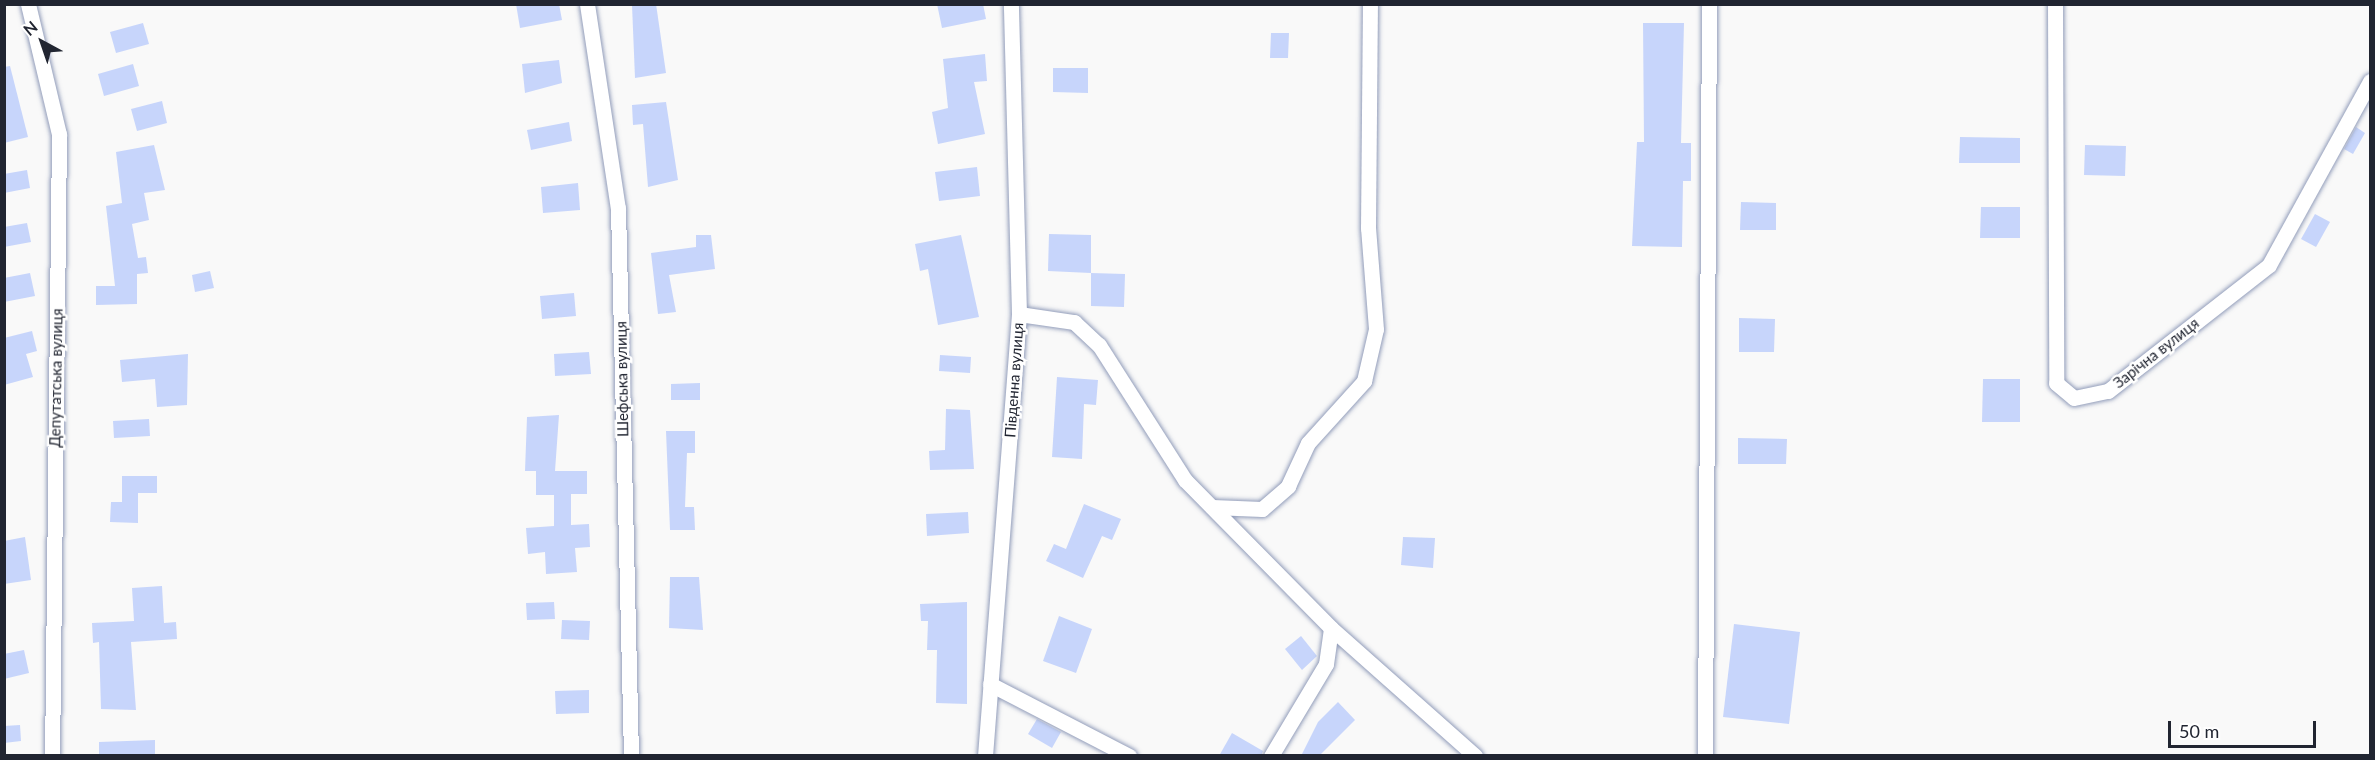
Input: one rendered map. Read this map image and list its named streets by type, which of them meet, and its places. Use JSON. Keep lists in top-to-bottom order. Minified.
{"streets":{"street":["Зарічна вулиця","Депутатська вулиця","Шефська вулиця","Південна вулиця"]},"scale_bar":"50 m","north":"top left"}
